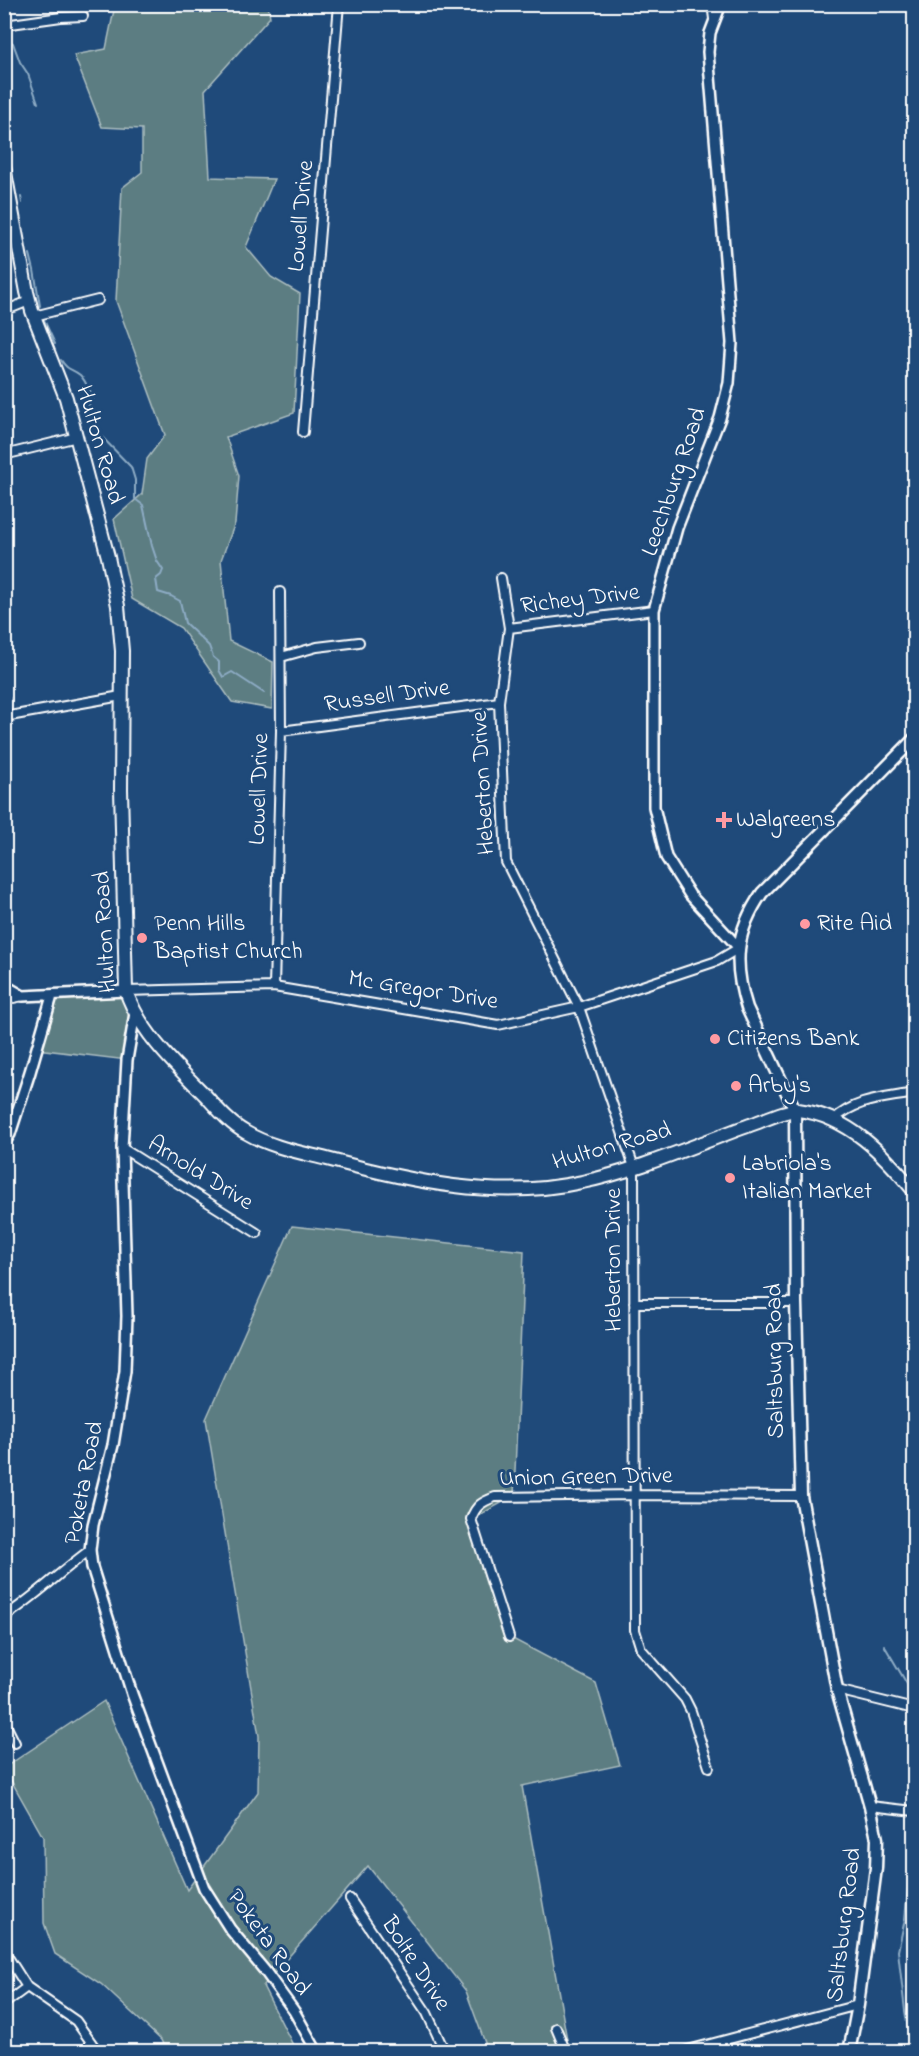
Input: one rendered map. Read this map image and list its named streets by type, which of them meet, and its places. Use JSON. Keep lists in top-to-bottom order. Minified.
{"streets":{"main road":["Hulton Road","Saltsburg Road"],"street":["Lowell Drive","Leechburg Road","Richey Drive","Russell Drive","Heberton Drive","Mc Gregor Drive","Arnold Drive","Union Green Drive","Poketa Road","Bolte Drive"]},"crossings":[["Lowell Drive","Russell Drive"],["Lowell Drive","Mc Gregor Drive"],["Hulton Road","Heberton Drive"],["Hulton Road","Mc Gregor Drive"],["Hulton Road","Saltsburg Road"],["Hulton Road","Poketa Road"],["Leechburg Road","Richey Drive"],["Leechburg Road","Mc Gregor Drive"],["Leechburg Road","Saltsburg Road"],["Richey Drive","Heberton Drive"],["Russell Drive","Heberton Drive"],["Heberton Drive","Mc Gregor Drive"],["Heberton Drive","Union Green Drive"],["Mc Gregor Drive","Saltsburg Road"],["Arnold Drive","Poketa Road"],["Saltsburg Road","Union Green Drive"]],"places":{"health":["Walgreens"],"other":["Rite Aid","Penn Hills Baptist Church","Citizens Bank","Arby's","Labriola's Italian Market"]}}
